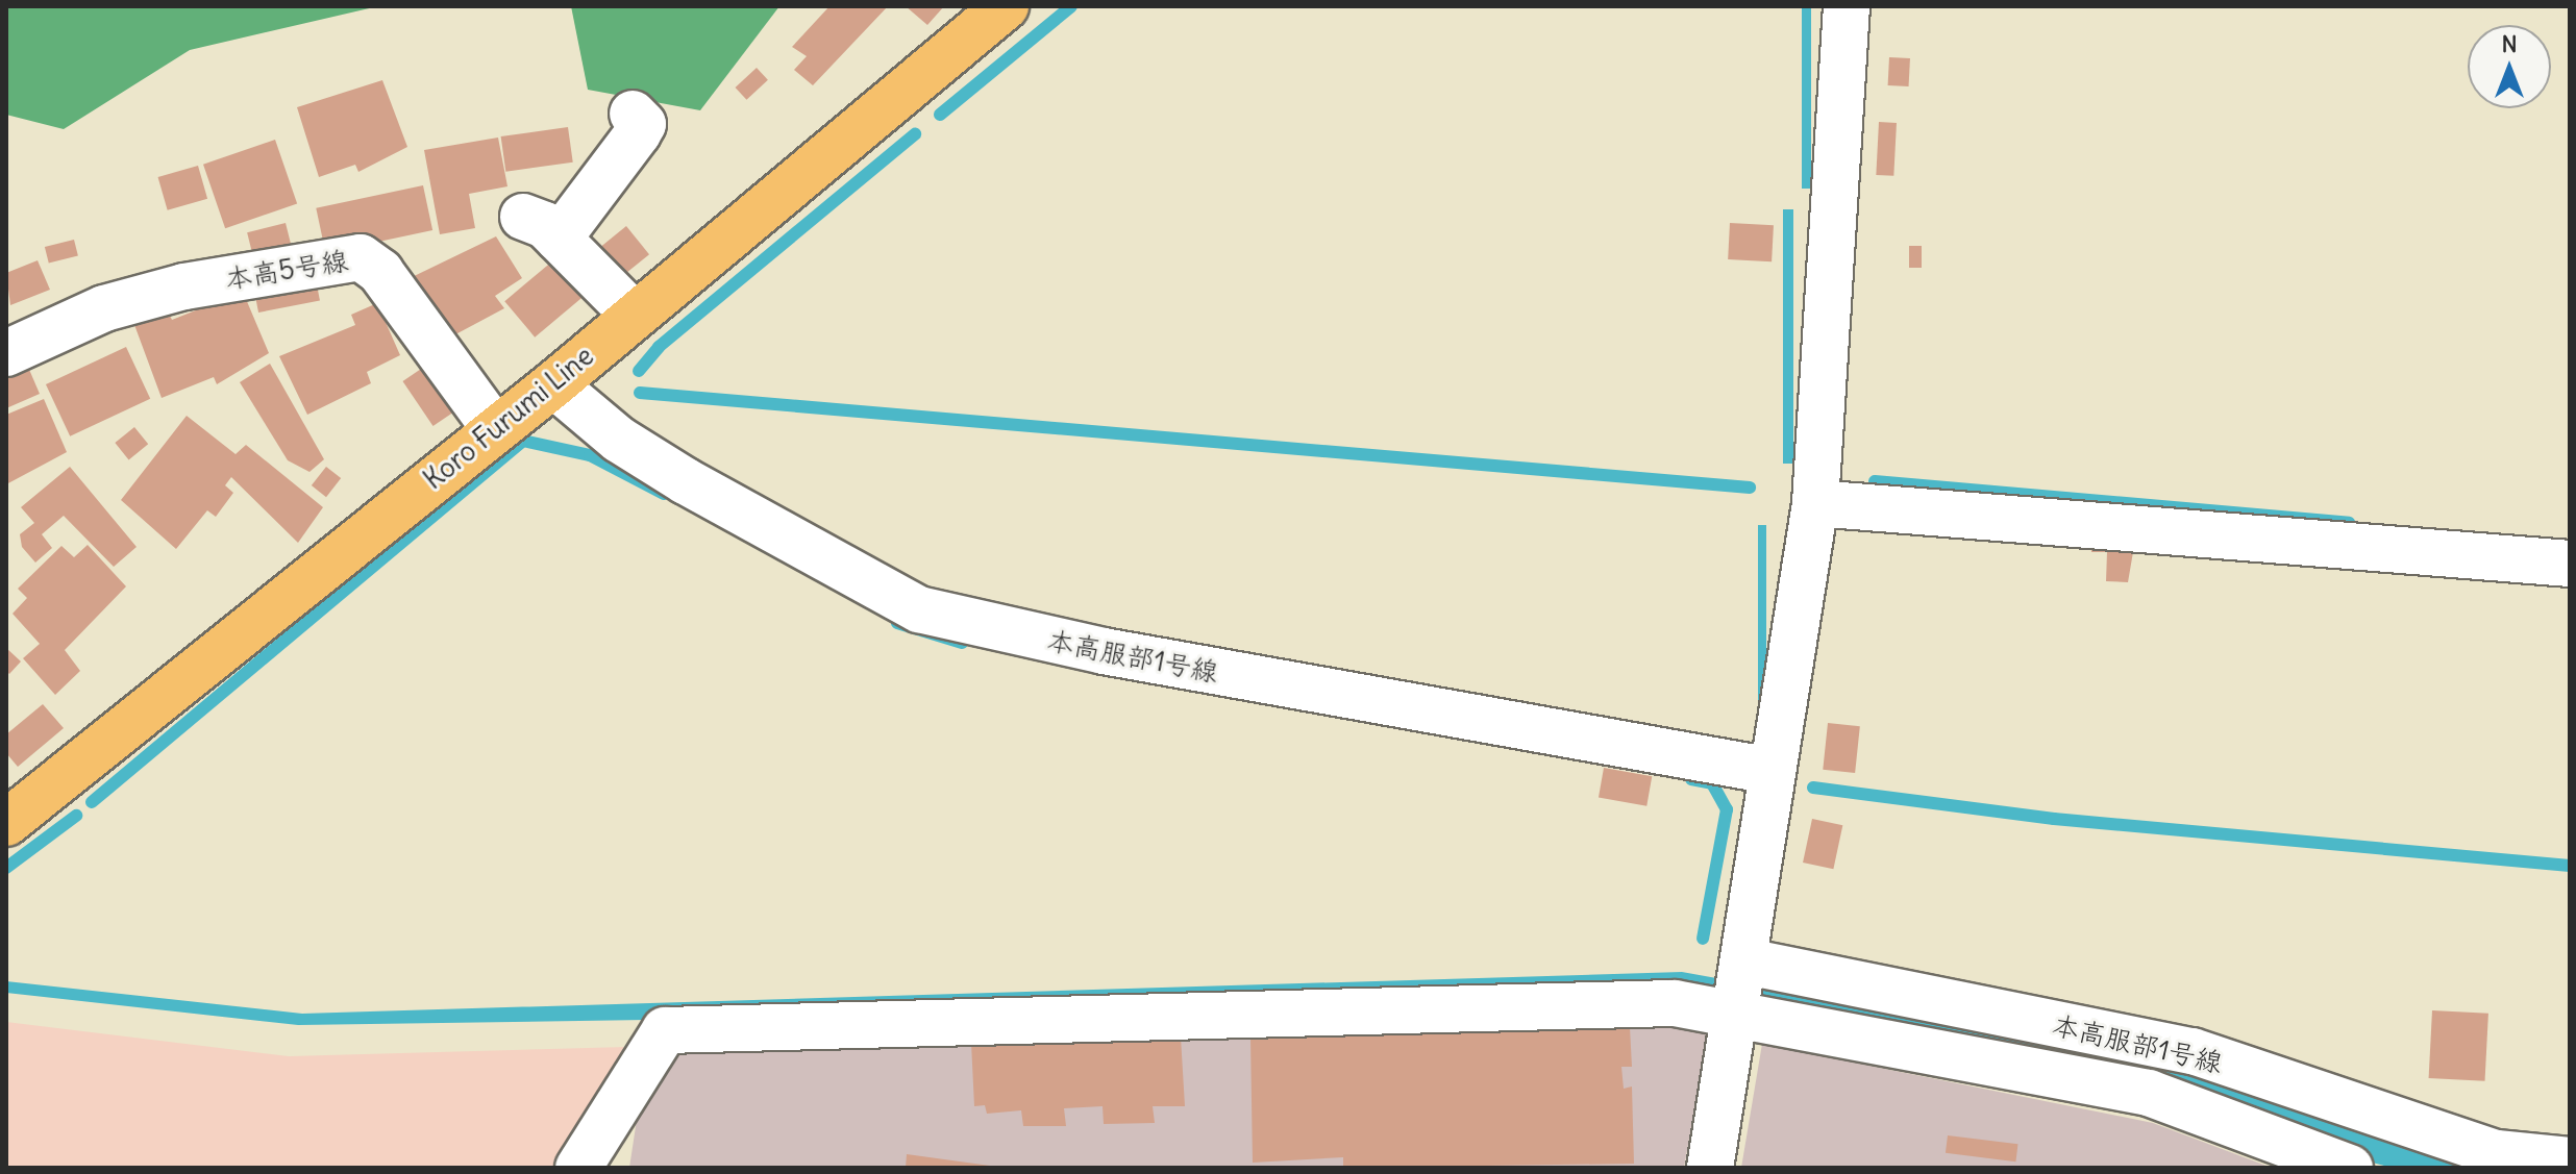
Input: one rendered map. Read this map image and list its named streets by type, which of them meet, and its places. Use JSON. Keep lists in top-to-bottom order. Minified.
{"streets":{"main road":["Koro Furumi Line"],"street":["本高5号線","本高服部1号線"]},"crossings":[["本高5号線","Koro Furumi Line"],["Koro Furumi Line","本高服部1号線"]],"north":"top"}
